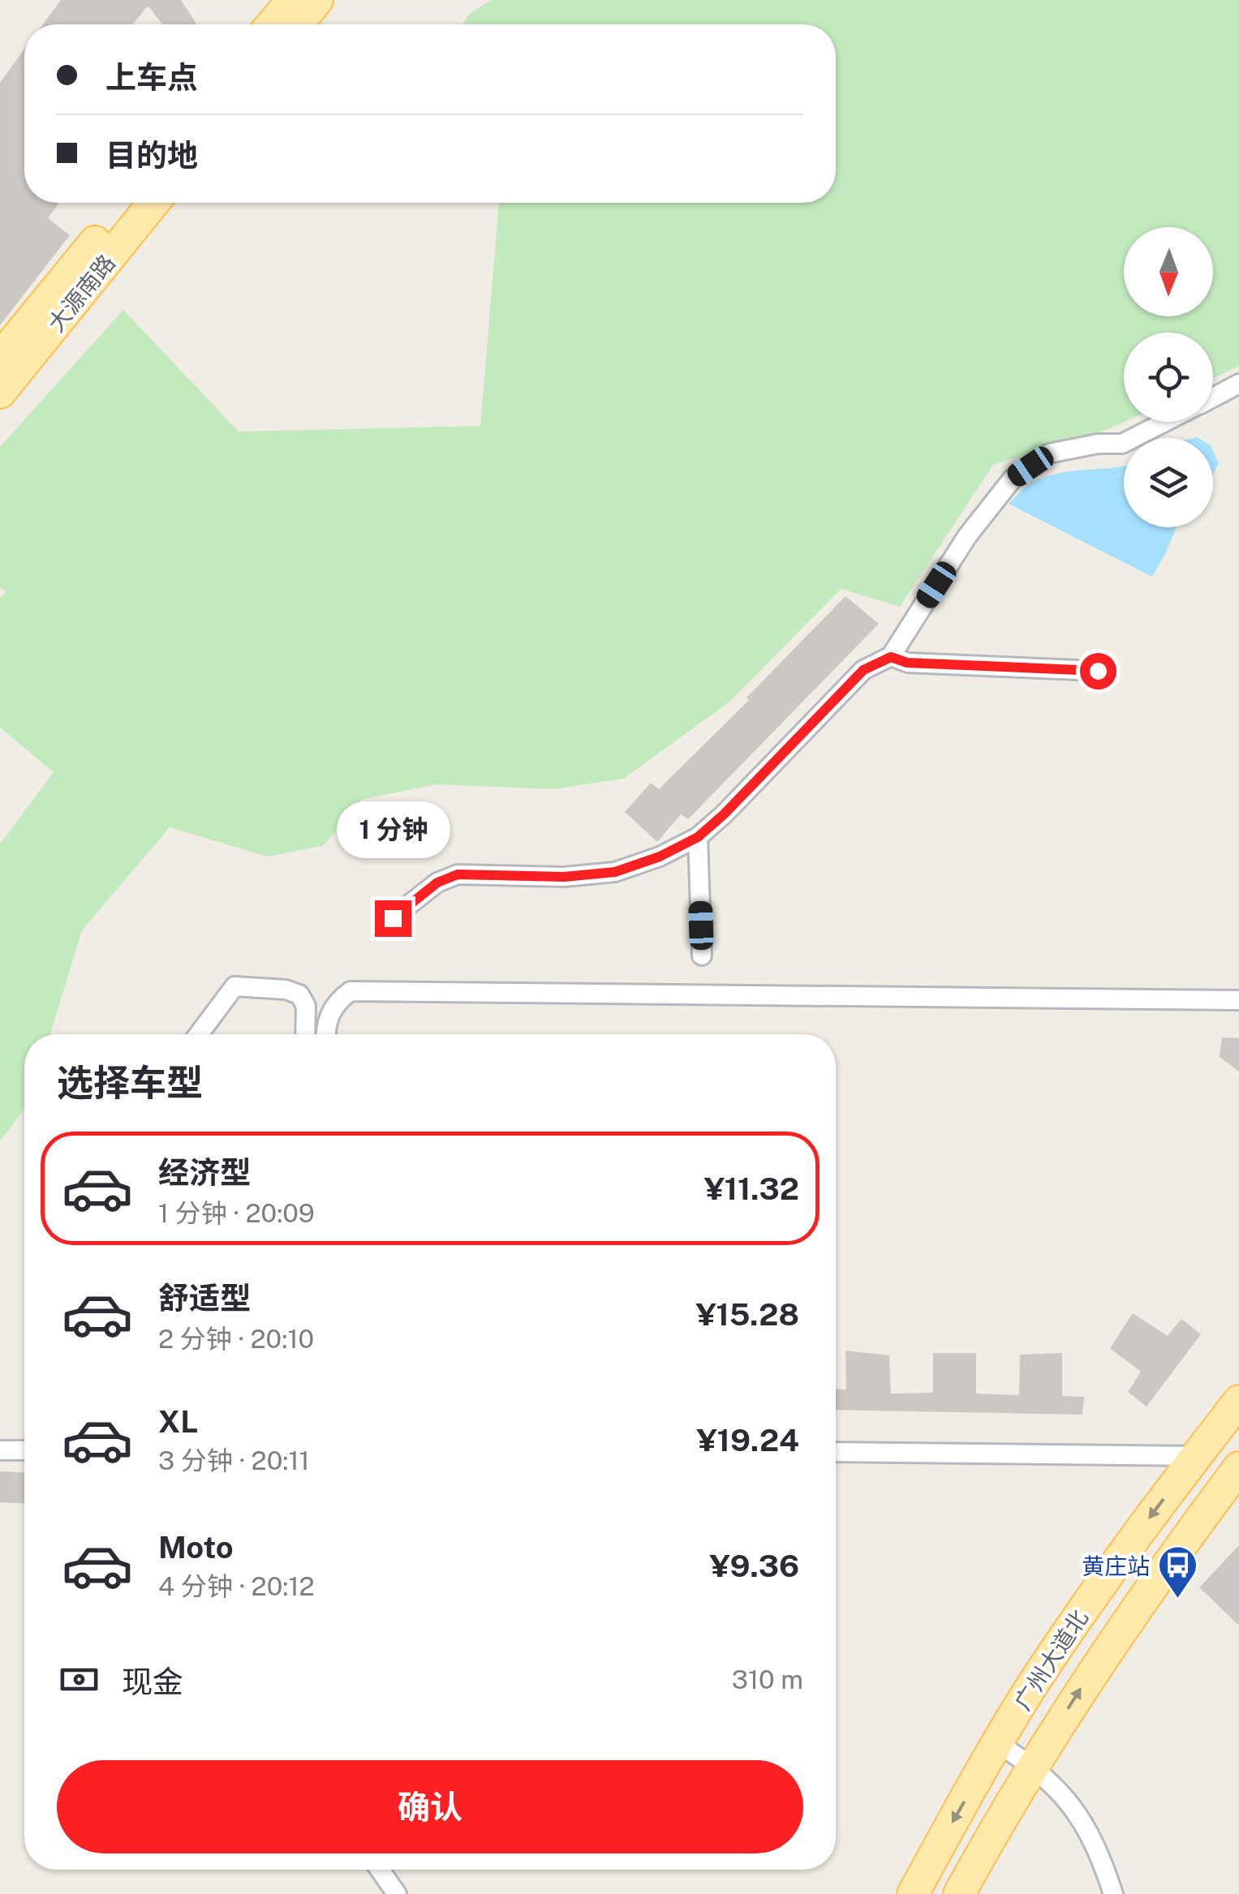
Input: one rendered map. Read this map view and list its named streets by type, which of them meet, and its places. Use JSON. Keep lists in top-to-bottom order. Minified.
{"streets":{"main road":["大源南路","广州大道北"]},"places":{"bus stop":["黄庄站"]},"north":"bottom","page":{"banner":["上车点","目的地"],"bubble":"1 分钟","heading":"选择车型","list":[{"name":"经济型","note":"1 分钟 · 20:09","value":"¥11.32"},{"name":"舒适型","note":"2 分钟 · 20:10","value":"¥15.28"},{"name":"XL","note":"3 分钟 · 20:11","value":"¥19.24"},{"name":"Moto","note":"4 分钟 · 20:12","value":"¥9.36"}],"pay":["现金","310 m"],"buttons":"确认"}}
